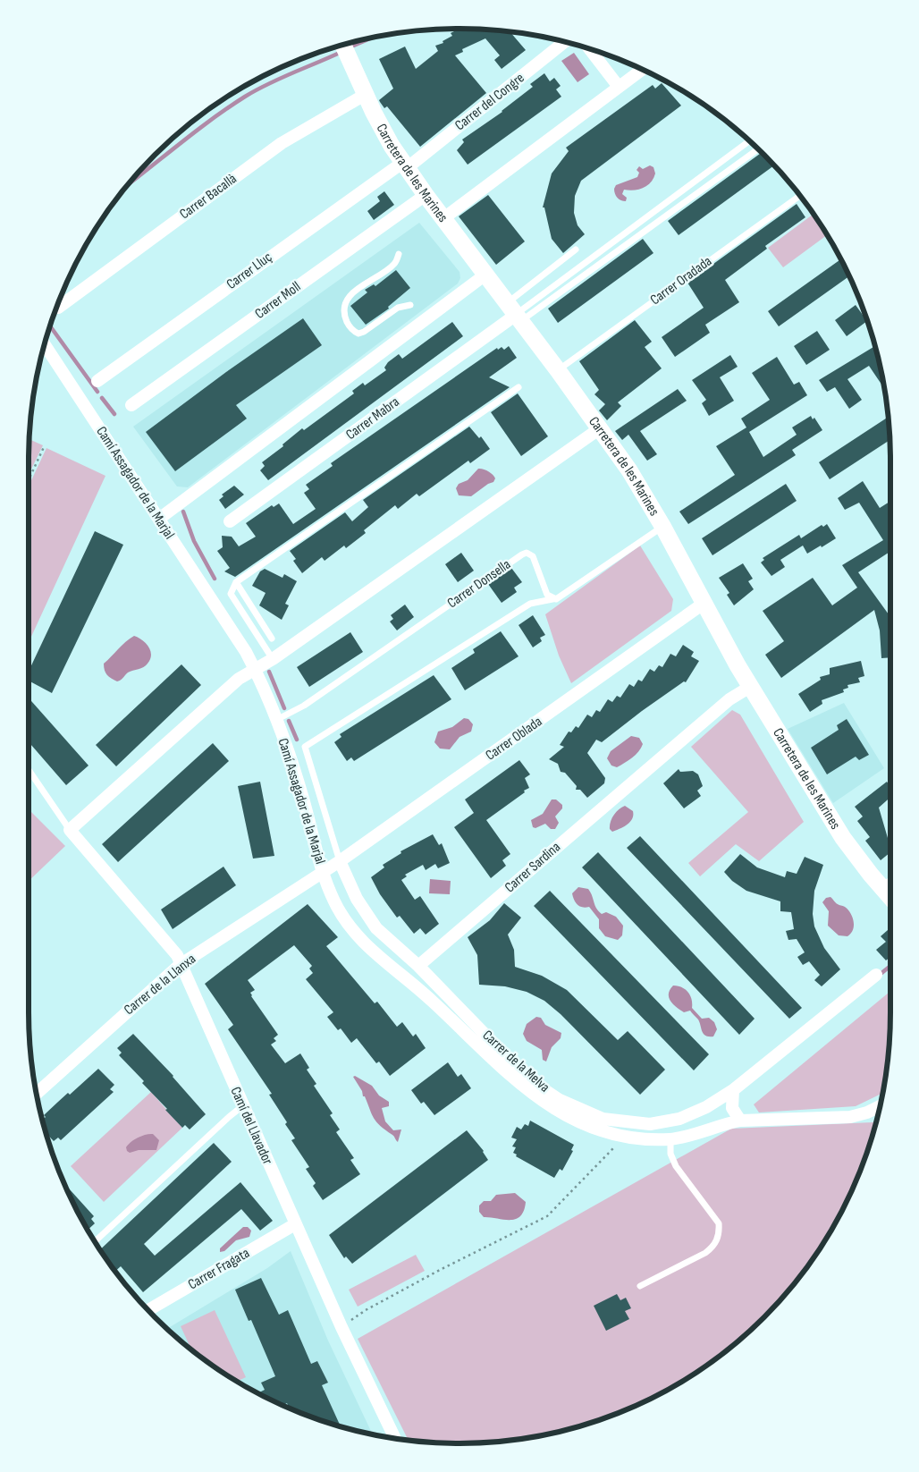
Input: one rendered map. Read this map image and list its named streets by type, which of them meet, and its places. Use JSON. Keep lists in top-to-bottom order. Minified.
{"streets":{"main road":["Carretera de les Marines"],"street":["Carrer del Congre","Carrer Bacallà","Carrer Lluç","Carrer Moll","Carrer Mabra","Camí Assagador de la Marjal","Carrer Oblada","Carrer Sardina","Carrer de la Llanxa","Carrer de la Melva","Camí del Llavador","Carrer Fragata"],"lane":["Carrer Oradada","Carrer Donsella"]},"crossings":[["Carrer del Congre","Carretera de les Marines"],["Carrer del Congre","Carrer Lluç"],["Carretera de les Marines","Carrer Bacallà"],["Carretera de les Marines","Carrer Lluç"],["Carretera de les Marines","Carrer Oradada"],["Carretera de les Marines","Carrer Moll"],["Carretera de les Marines","Carrer Mabra"],["Carretera de les Marines","Carrer Oblada"],["Carretera de les Marines","Carrer Sardina"],["Camí Assagador de la Marjal","Carrer Donsella"],["Camí Assagador de la Marjal","Carrer Oblada"],["Camí Assagador de la Marjal","Carrer de la Llanxa"],["Carrer Oblada","Carrer de la Llanxa"],["Carrer Sardina","Carrer de la Melva"],["Carrer de la Llanxa","Camí del Llavador"],["Camí del Llavador","Carrer Fragata"]]}
